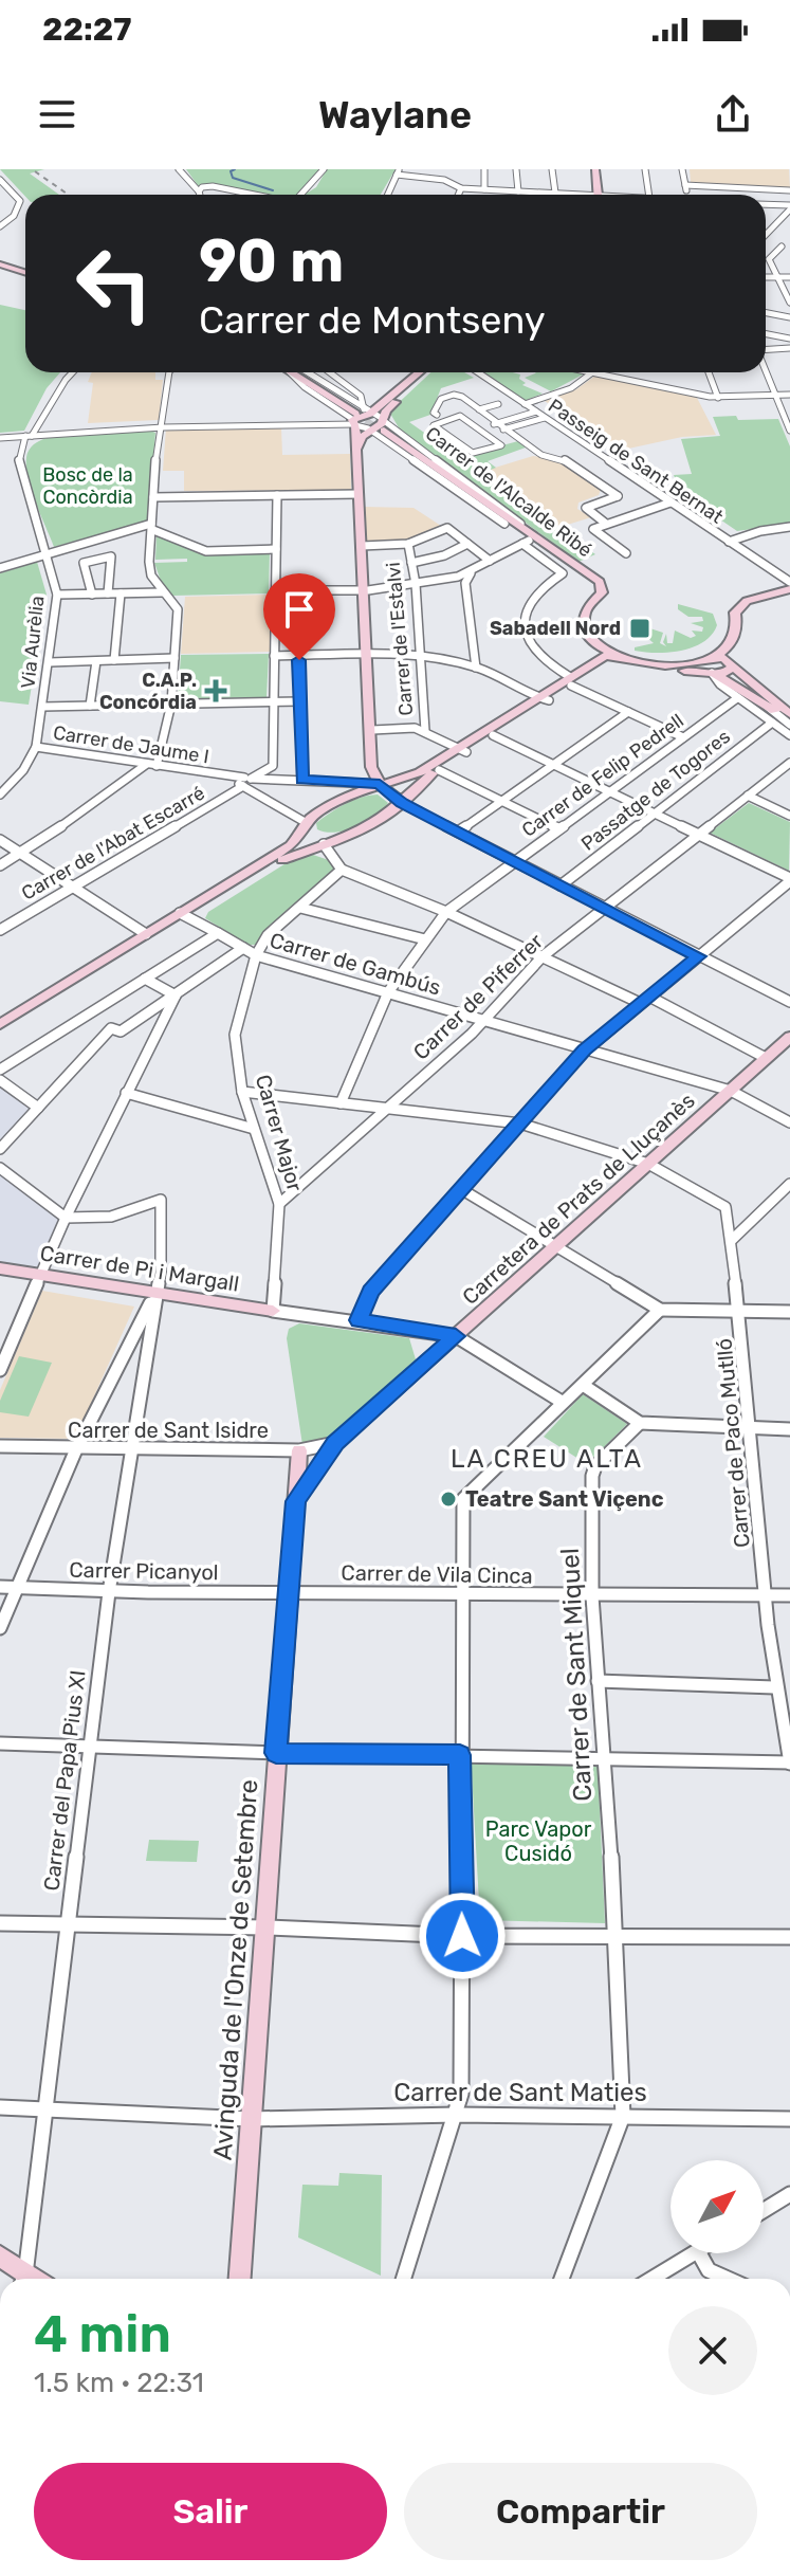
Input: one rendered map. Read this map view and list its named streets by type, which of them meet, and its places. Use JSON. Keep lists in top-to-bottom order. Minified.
{"streets":{"main road":["Carrer de l'Alcalde Ribé","Carretera de Prats de Lluçanès","Carrer de Pi i Margall","Avinguda de l'Onze de Setembre"],"street":["Passeig de Sant Bernat","Carrer de l'Estalvi","Via Aurèlia","Carrer de Jaume I","Carrer de Felip Pedrell","Passatge de Togores","Carrer de l'Abat Escarré","Carrer de Gambús","Carrer de Piferrer","Carrer Major","Carrer de Sant Isidre","Carrer de Paco Mutlló","Carrer Picanyol","Carrer de Vila Cinca","Carrer de Sant Miquel","Carrer del Papa Pius XI","Carrer de Sant Maties"]},"crossings":[["Via Aurèlia","Carrer de Jaume I"],["Carrer de Jaume I","Carrer de l'Abat Escarré"],["Carrer de Felip Pedrell","Carrer de Gambús"],["Carrer de Gambús","Carrer de Piferrer"],["Carrer de Gambús","Carrer Major"],["Carrer de Gambús","Carretera de Prats de Lluçanès"],["Carrer de Piferrer","Carrer Major"],["Carrer Major","Carrer de Pi i Margall"],["Carretera de Prats de Lluçanès","Carrer de Paco Mutlló"],["Carretera de Prats de Lluçanès","Avinguda de l'Onze de Setembre"],["Carrer de Pi i Margall","Carrer del Papa Pius XI"],["Carrer de Sant Isidre","Carrer del Papa Pius XI"],["Carrer de Sant Isidre","Avinguda de l'Onze de Setembre"],["Carrer de Paco Mutlló","Carrer de Vila Cinca"],["Carrer Picanyol","Carrer de Vila Cinca"],["Carrer Picanyol","Carrer del Papa Pius XI"],["Carrer Picanyol","Avinguda de l'Onze de Setembre"],["Carrer de Vila Cinca","Carrer de Sant Miquel"],["Carrer de Vila Cinca","Avinguda de l'Onze de Setembre"],["Carrer de Sant Miquel","Carrer de Sant Maties"],["Carrer del Papa Pius XI","Carrer de Sant Maties"],["Avinguda de l'Onze de Setembre","Carrer de Sant Maties"]],"districts":["LA CREU ALTA"],"parks":["Bosc de la Concòrdia","Parc Vapor Cusidó"],"places":{"transit":["Sabadell Nord"],"health":["C.A.P. Concórdia"],"other":["Teatre Sant Viçenc"]},"north":"top right","page":{"status":"22:27","header":"Waylane","turn":["90 m","Carrer de Montseny"],"heading":["4 min","1.5 km · 22:31"],"buttons":["Salir","Compartir"]}}
